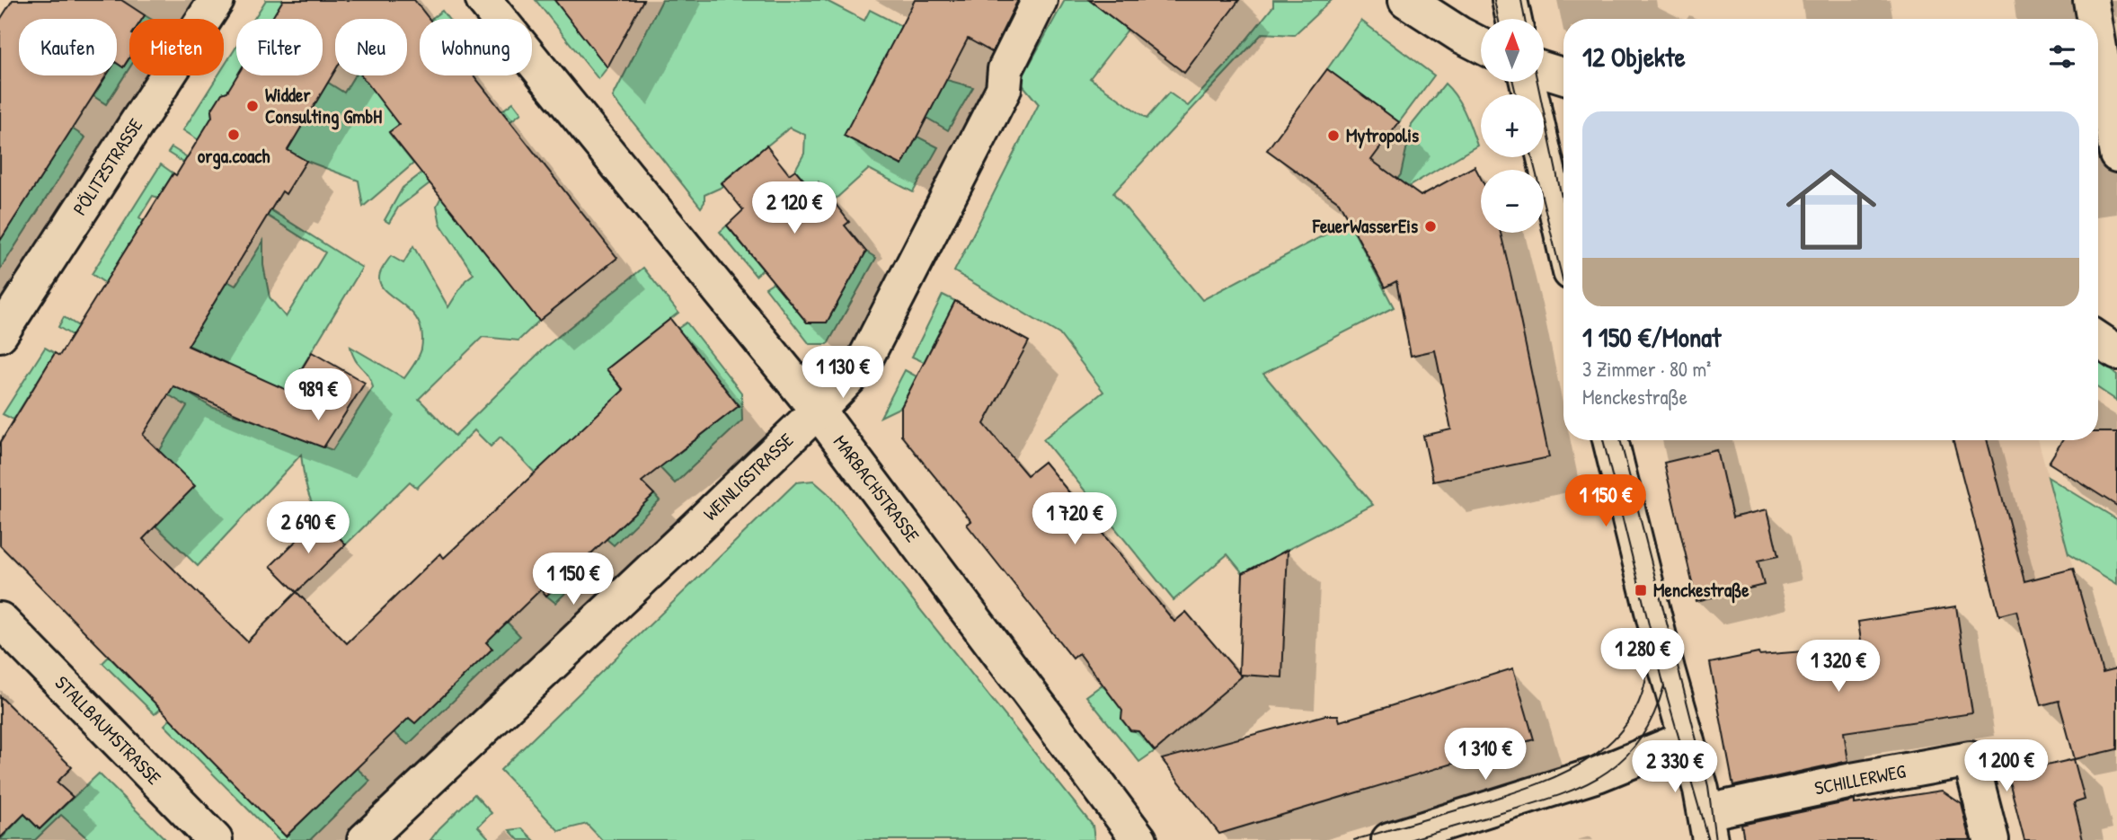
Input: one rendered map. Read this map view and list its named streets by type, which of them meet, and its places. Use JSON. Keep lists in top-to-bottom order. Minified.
{"streets":{"street":["PÖLITZSTRASSE","WEINLIGSTRASSE","MARBACHSTRASSE","STALLBAUMSTRASSE","SCHILLERWEG"]},"crossings":[["WEINLIGSTRASSE","MARBACHSTRASSE"]],"places":{"other":["Widder Consulting GmbH","orga.coach","Mytropolis","FeuerWasserEis"],"transit":["Menckestraße"]},"north":"top","page":{"map_buttons":["+","−"],"chip":["Kaufen","Mieten","Filter","Neu","Wohnung"],"heading":"12 Objekte","list":[{"name":"1 150 €/Monat","note":"3 Zimmer · 80 m² · Menckestraße"}],"price":["2 120 €","1 130 €","989 €","1 150 €","1 720 €","2 690 €","1 150 €","1 280 €","1 320 €","1 310 €","1 200 €","2 330 €"]}}
